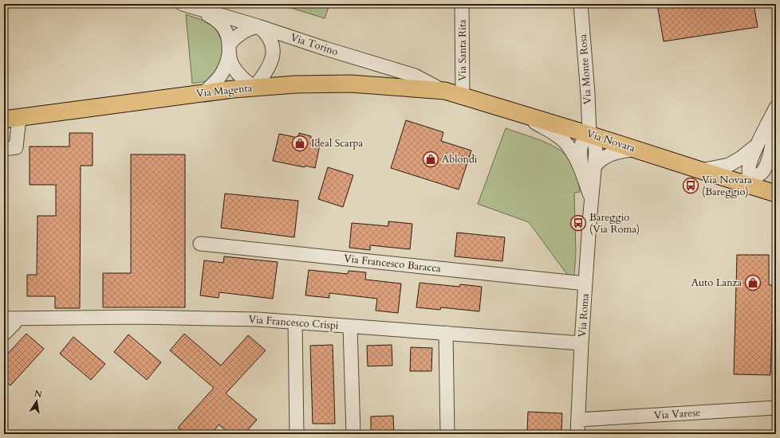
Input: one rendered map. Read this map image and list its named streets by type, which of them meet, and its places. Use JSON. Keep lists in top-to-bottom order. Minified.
{"streets":{"main road":["Via Magenta","Via Novara"],"street":["Via Torino","Via Santa Rita","Via Monte Rosa","Via Francesco Baracca","Via Roma","Via Francesco Crispi","Via Varese"]},"crossings":[["Via Torino","Via Magenta"],["Via Torino","Via Novara"],["Via Santa Rita","Via Novara"],["Via Monte Rosa","Via Novara"],["Via Monte Rosa","Via Roma"],["Via Magenta","Via Novara"],["Via Francesco Baracca","Via Roma"],["Via Roma","Via Francesco Crispi"],["Via Roma","Via Varese"]],"places":{"shop":["Ideal Scarpa","Ablondi","Auto Lanza"],"bus stop":["Via Novara (Bareggio)","Bareggio (Via Roma)"]},"north":"top"}
